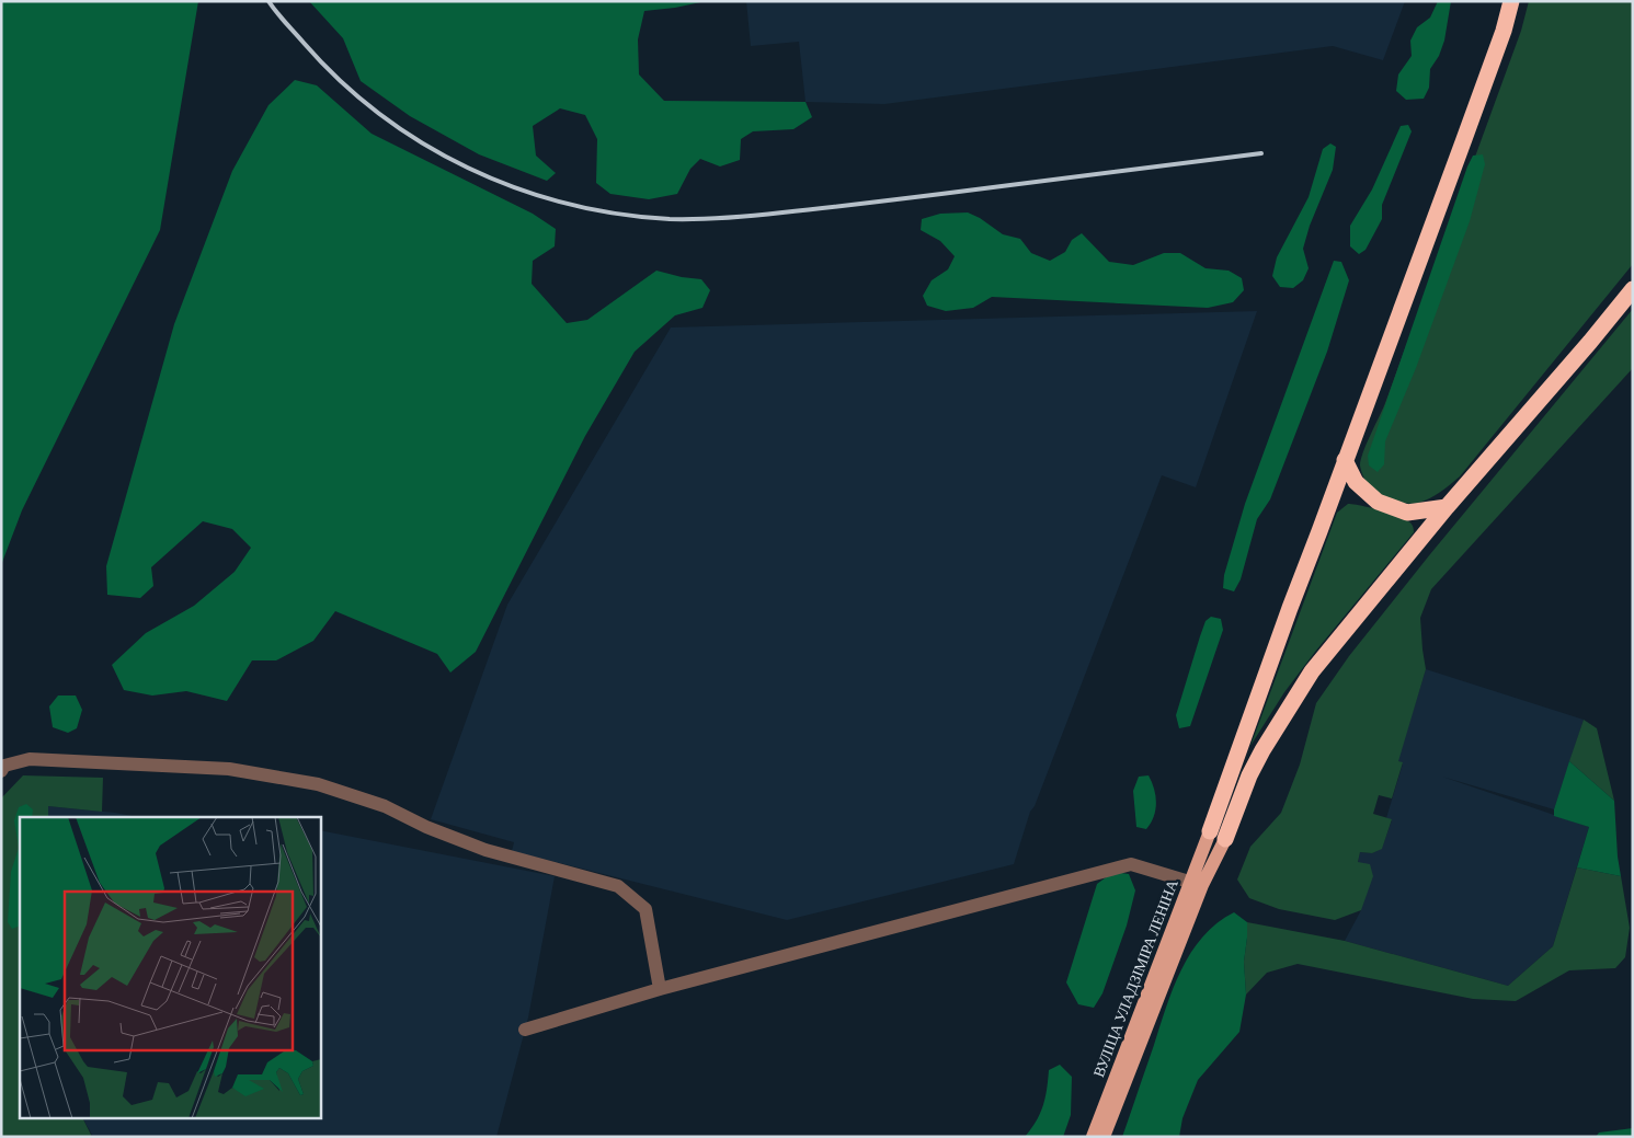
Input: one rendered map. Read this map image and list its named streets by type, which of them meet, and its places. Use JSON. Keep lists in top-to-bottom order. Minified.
{"streets":{"main road":["ВУЛІЦА УЛАДЗІМІРА ЛЕНІНА"]}}
